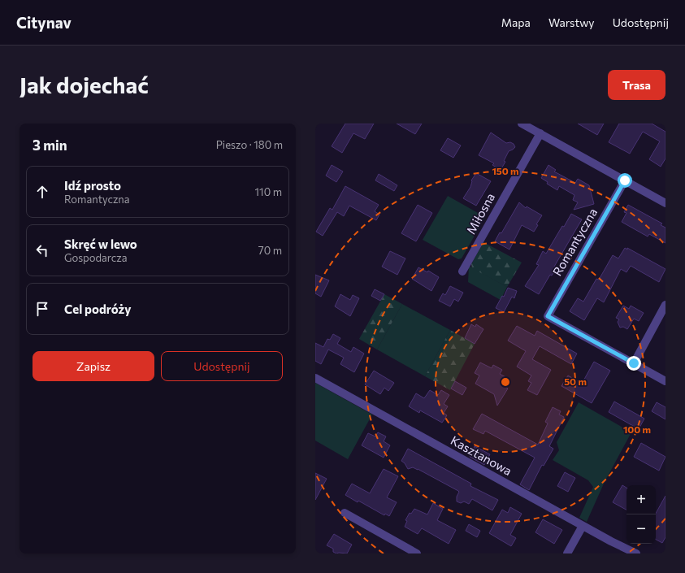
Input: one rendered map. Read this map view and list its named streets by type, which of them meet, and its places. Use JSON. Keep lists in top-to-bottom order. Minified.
{"streets":{"street":["Miłosna","Romantyczna","Kasztanowa"]},"page":{"header":"Citynav","nav":["Mapa","Warstwy","Udostępnij"],"buttons":["Trasa",["Zapisz","Udostępnij"]],"title":"Jak dojechać","heading":["3 min","Pieszo · 180 m"],"list":[["Idź prosto","Romantyczna","110 m"],["Skręć w lewo","Gospodarcza","70 m"],"Cel podróży"],"map_buttons":["+","−"]},"rings":["150 m","50 m","100 m"]}
